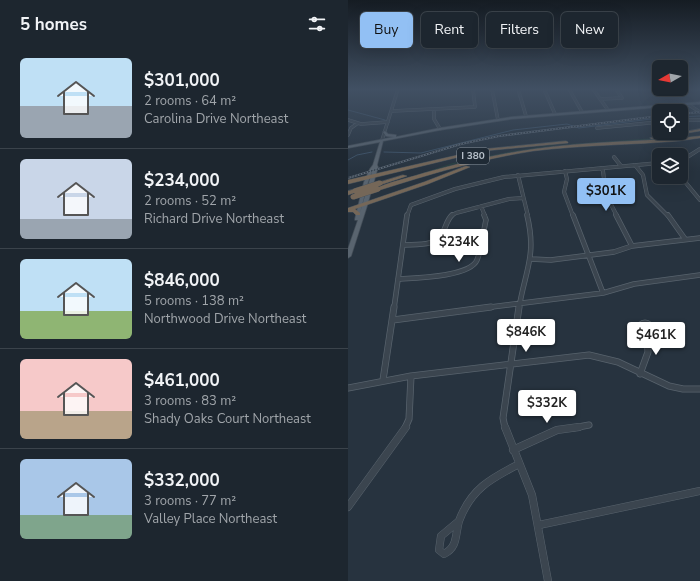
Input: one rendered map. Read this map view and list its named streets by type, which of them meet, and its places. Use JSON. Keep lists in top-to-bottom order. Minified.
{"streets":{"highway":["I 380"]},"north":"left","page":{"heading":"5 homes","chip":["Buy","Rent","Filters","New"],"list":[{"name":"$301,000","note":"2 rooms · 64 m² · Carolina Drive Northeast"},{"name":"$234,000","note":"2 rooms · 52 m² · Richard Drive Northeast"},{"name":"$846,000","note":"5 rooms · 138 m² · Northwood Drive Northeast"},{"name":"$461,000","note":"3 rooms · 83 m² · Shady Oaks Court Northeast"},{"name":"$332,000","note":"3 rooms · 77 m² · Valley Place Northeast"}],"price":["$301K","$234K","$846K","$461K","$332K"]}}
